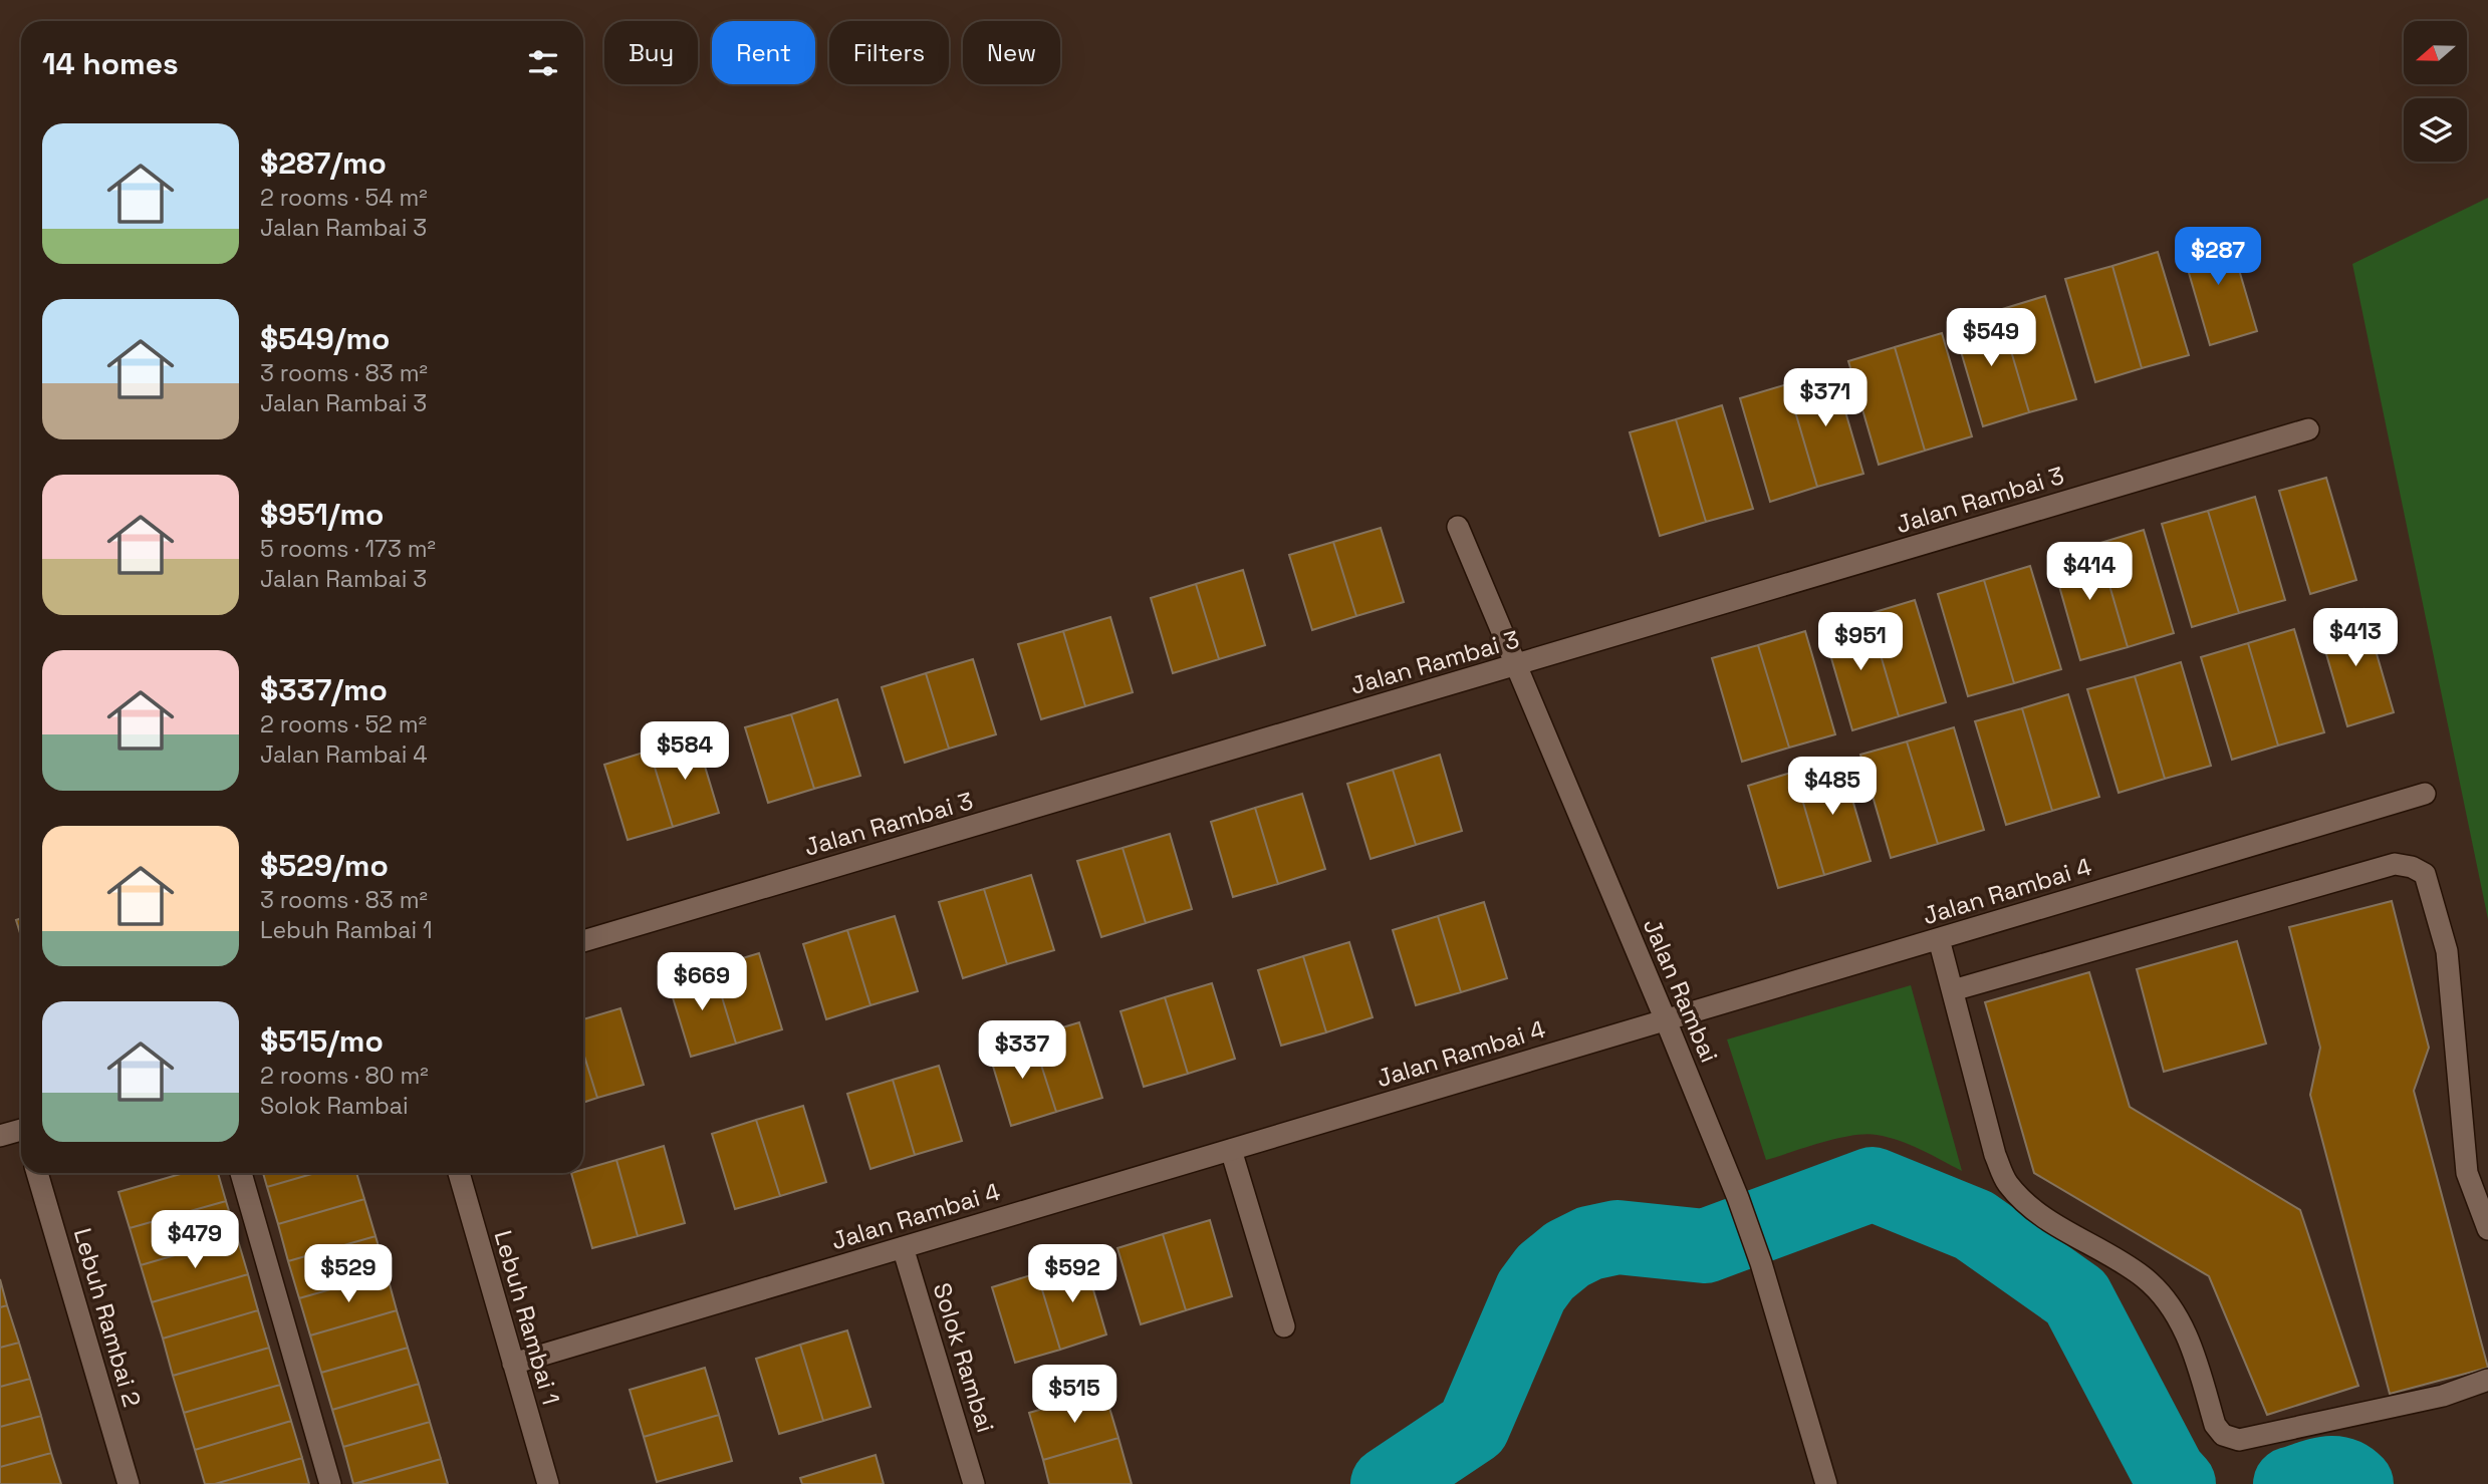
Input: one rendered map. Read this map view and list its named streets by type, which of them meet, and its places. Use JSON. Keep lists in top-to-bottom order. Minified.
{"streets":{"street":["Jalan Rambai 3","Jalan Rambai 4","Jalan Rambai","Lebuh Rambai 2","Lebuh Rambai 1","Solok Rambai"]},"crossings":[["Jalan Rambai 3","Jalan Rambai"],["Jalan Rambai 4","Jalan Rambai"],["Jalan Rambai 4","Lebuh Rambai 1"],["Jalan Rambai 4","Solok Rambai"]],"north":"left","page":{"chip":["Buy","Rent","Filters","New"],"heading":"14 homes","list":[{"name":"$287/mo","note":"2 rooms · 54 m² · Jalan Rambai 3"},{"name":"$549/mo","note":"3 rooms · 83 m² · Jalan Rambai 3"},{"name":"$951/mo","note":"5 rooms · 173 m² · Jalan Rambai 3"},{"name":"$337/mo","note":"2 rooms · 52 m² · Jalan Rambai 4"},{"name":"$529/mo","note":"3 rooms · 83 m² · Lebuh Rambai 1"},{"name":"$515/mo","note":"2 rooms · 80 m² · Solok Rambai"}],"price":["$287","$549","$371","$414","$413","$951","$584","$485","$669","$337","$479","$529","$592","$515"]}}
